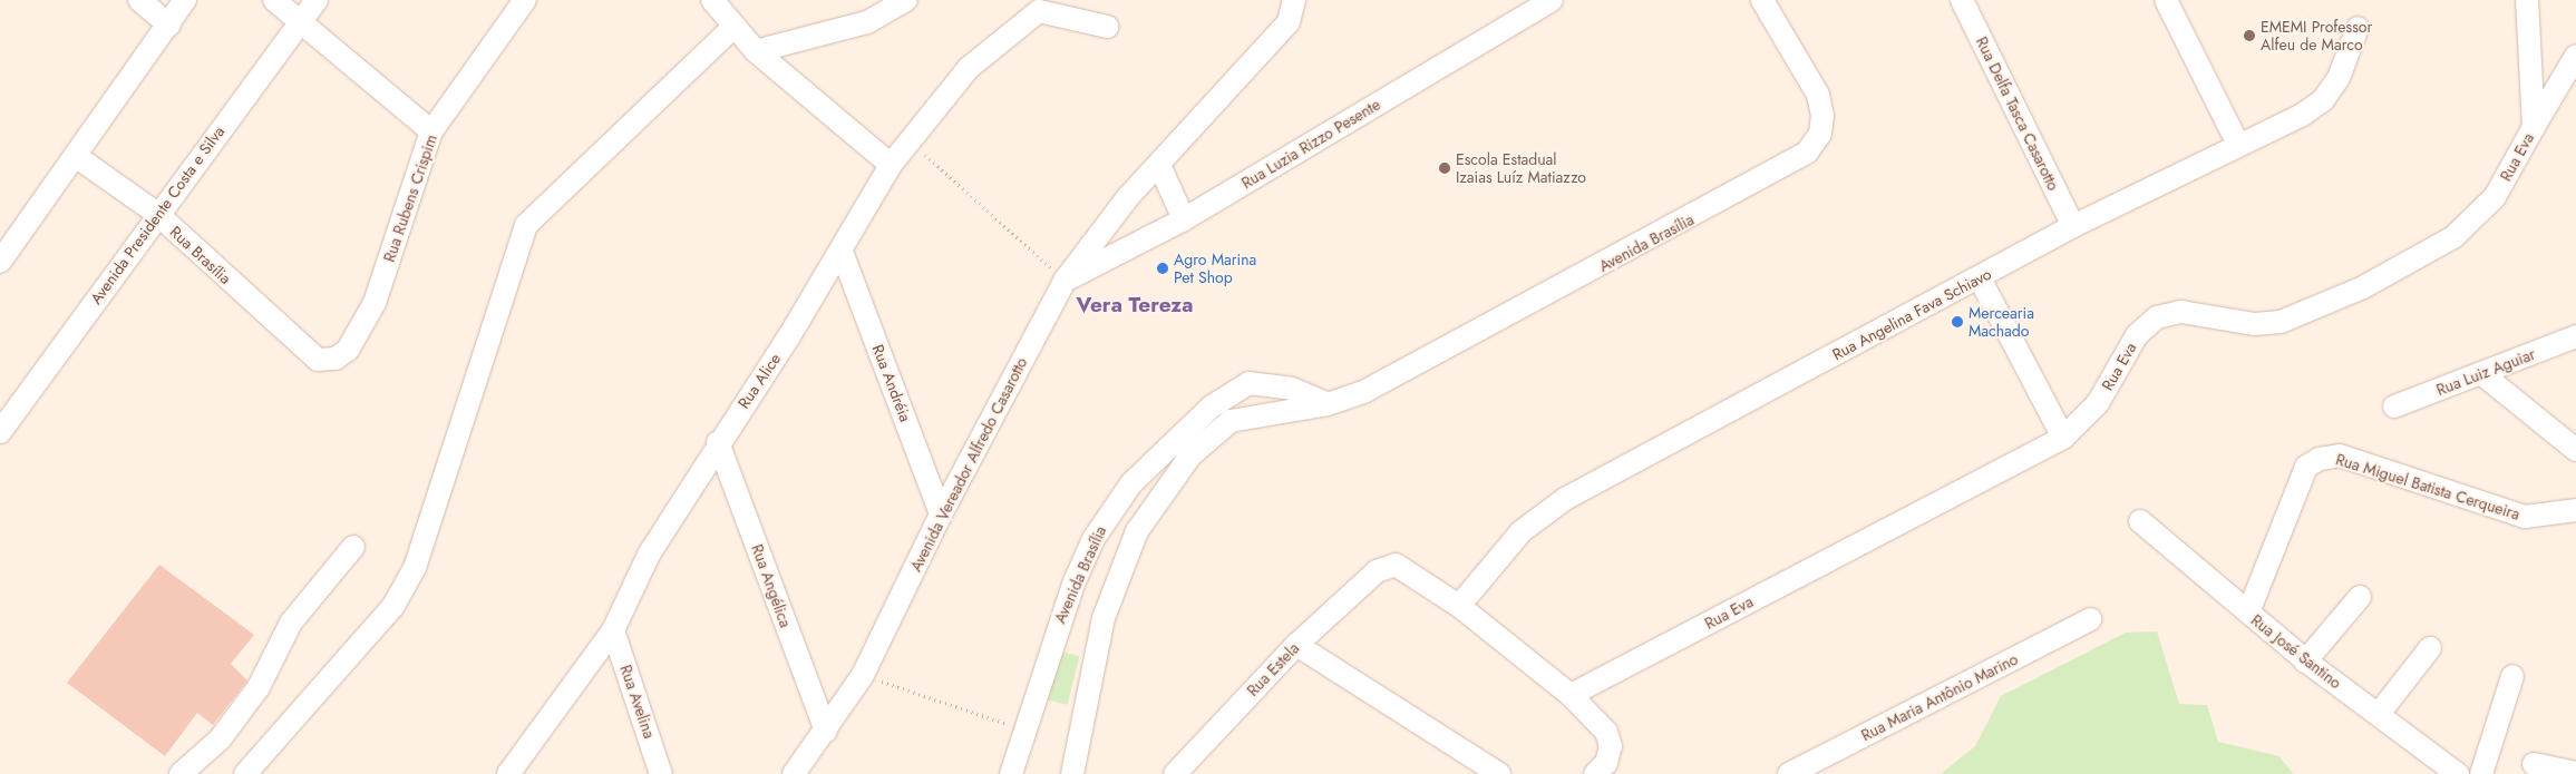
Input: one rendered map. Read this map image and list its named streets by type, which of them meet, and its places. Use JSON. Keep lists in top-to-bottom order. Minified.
{"streets":{"street":["Rua Delfa Tasca Casarotto","Rua Luzia Rizzo Pesente","Rua Eva","Rua Rubens Crispim","Avenida Presidente Costa e Silva","Avenida Brasília","Rua Brasília","Rua Angelina Fava Schiavo","Rua Luiz Aguiar","Rua Alice","Rua Andréia","Avenida Vereador Alfredo Casarotto","Rua Miguel Batista Cerqueira","Rua Angélica","Rua José Santino","Rua Estela","Rua Maria Antônio Marino","Rua Avelina"]},"crossings":[["Rua Delfa Tasca Casarotto","Rua Angelina Fava Schiavo"],["Rua Luzia Rizzo Pesente","Avenida Vereador Alfredo Casarotto"],["Rua Rubens Crispim","Rua Brasília"],["Avenida Presidente Costa e Silva","Rua Brasília"],["Rua Angelina Fava Schiavo","Rua Estela"],["Rua Alice","Rua Andréia"],["Rua Alice","Rua Angélica"],["Rua Alice","Rua Avelina"],["Rua Andréia","Avenida Vereador Alfredo Casarotto"],["Avenida Vereador Alfredo Casarotto","Rua Angélica"],["Rua Miguel Batista Cerqueira","Rua José Santino"]],"districts":["Vera Tereza"],"places":["EMEMI Professor Alfeu de Marco","Escola Estadual Izaias Luíz Matiazzo","Agro Marina Pet Shop","Mercearia Machado"]}
